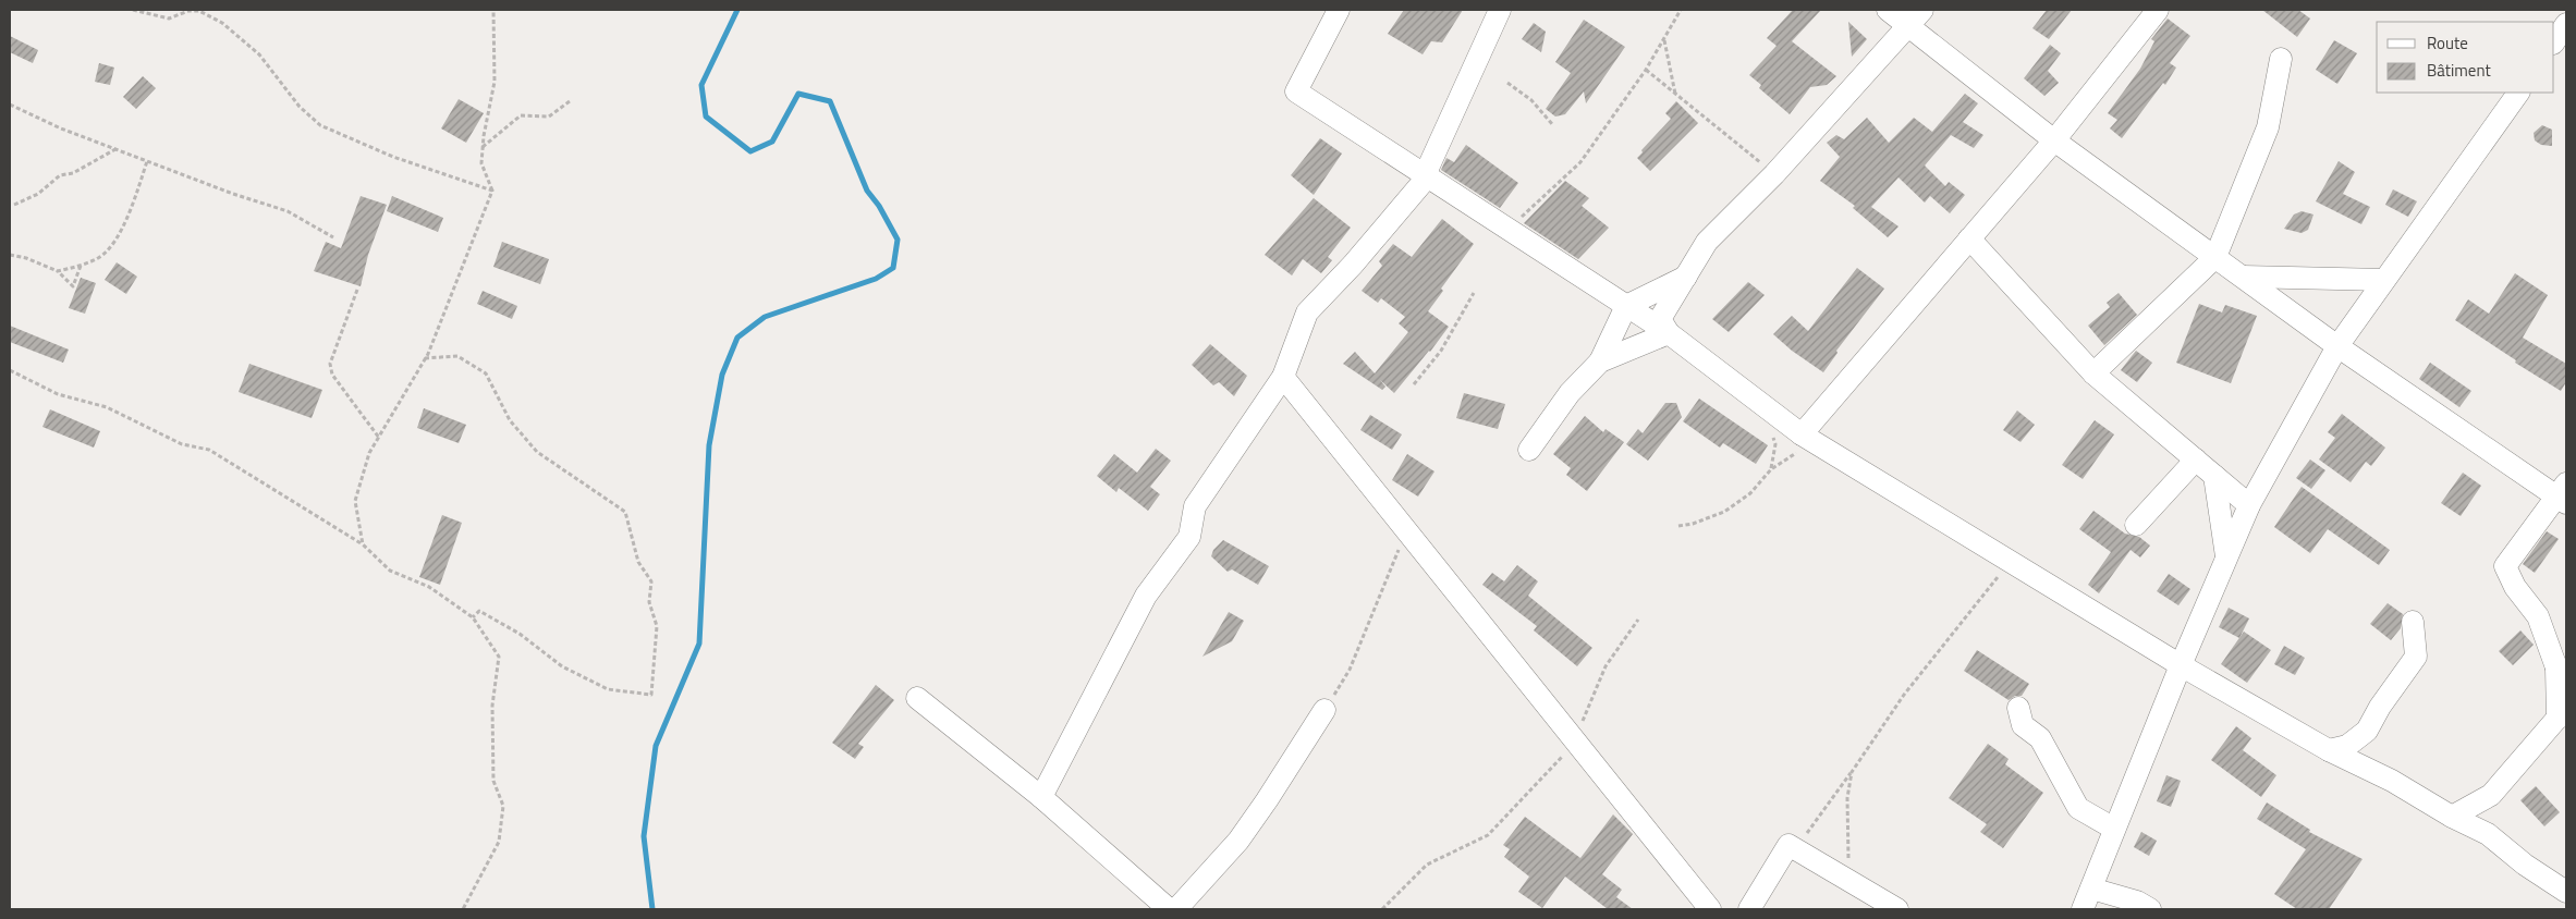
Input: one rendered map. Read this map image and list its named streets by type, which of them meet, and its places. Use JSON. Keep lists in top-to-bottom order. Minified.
{"legend":["Route","Bâtiment"]}
